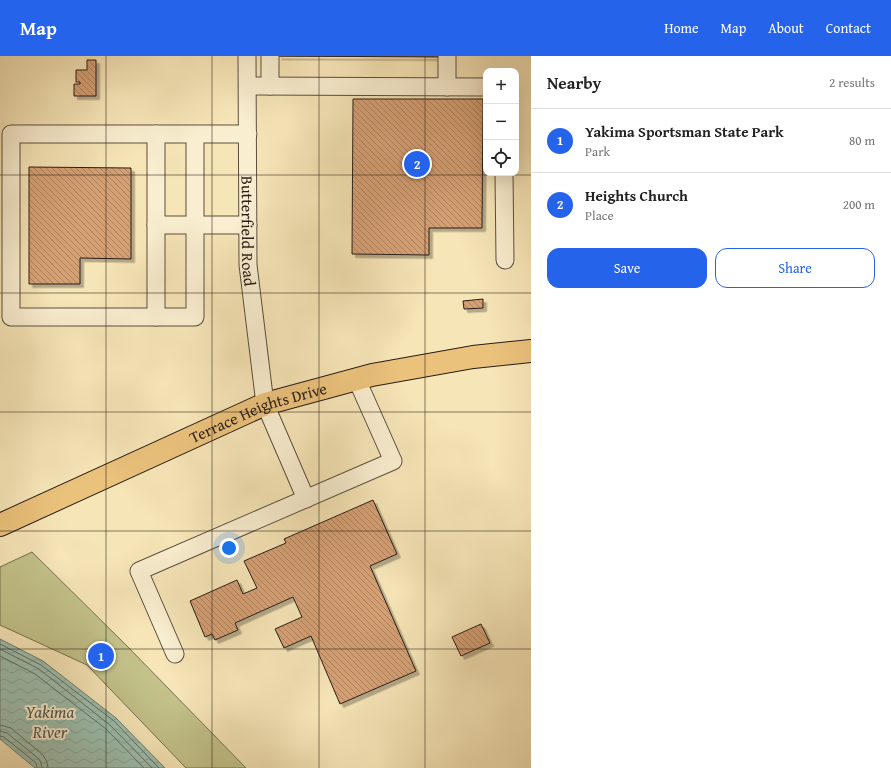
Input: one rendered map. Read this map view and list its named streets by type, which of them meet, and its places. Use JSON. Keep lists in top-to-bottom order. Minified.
{"streets":{"main road":["Terrace Heights Drive"],"street":["Butterfield Road"]},"crossings":[["Butterfield Road","Terrace Heights Drive"]],"water":["Yakima River"],"page":{"header":"Map","nav":["Home","Map","About","Contact"],"heading":["Nearby","2 results"],"map_buttons":["+","−"],"list":[{"mark":"1","name":"Yakima Sportsman State Park","note":"Park","value":"80 m"},{"mark":"2","name":"Heights Church","note":"Place","value":"200 m"}],"pins":["2","1"],"buttons":["Save","Share"]}}
